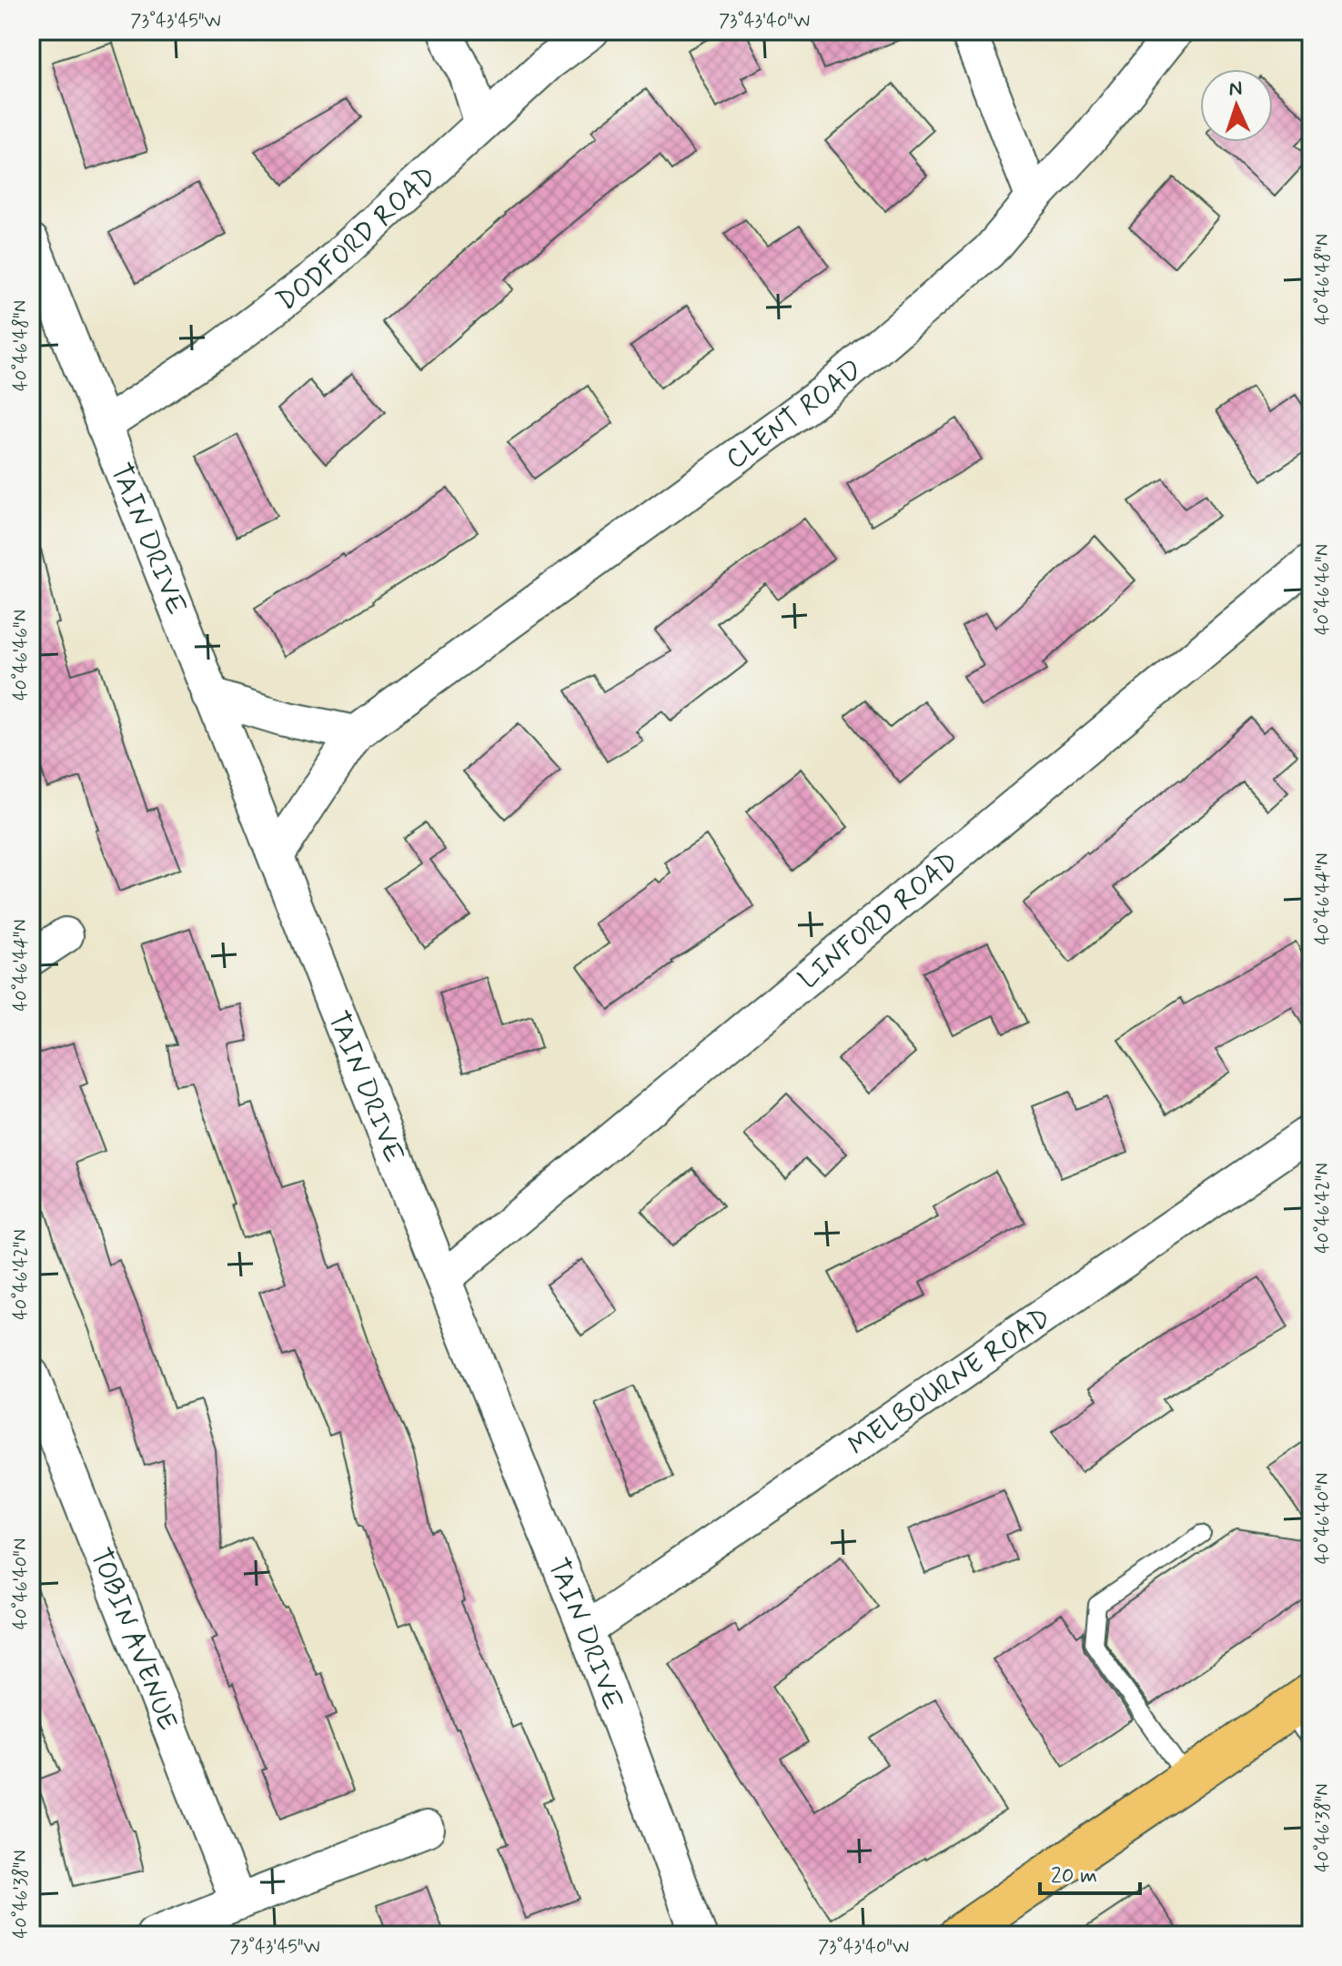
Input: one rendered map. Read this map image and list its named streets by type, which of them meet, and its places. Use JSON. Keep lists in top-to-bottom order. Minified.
{"streets":{"street":["DODFORD ROAD","CLENT ROAD","TAIN DRIVE","LINFORD ROAD","MELBOURNE ROAD","TOBIN AVENUE"]},"crossings":[["DODFORD ROAD","TAIN DRIVE"],["CLENT ROAD","TAIN DRIVE"],["TAIN DRIVE","LINFORD ROAD"],["TAIN DRIVE","MELBOURNE ROAD"]],"scale_bar":"20 m","north":"top","coordinates":["73°43'45\"W","73°43'40\"W","40°46'48\"N","40°46'46\"N","40°46'44\"N","40°46'42\"N","40°46'40\"N","40°46'38\"N"]}
